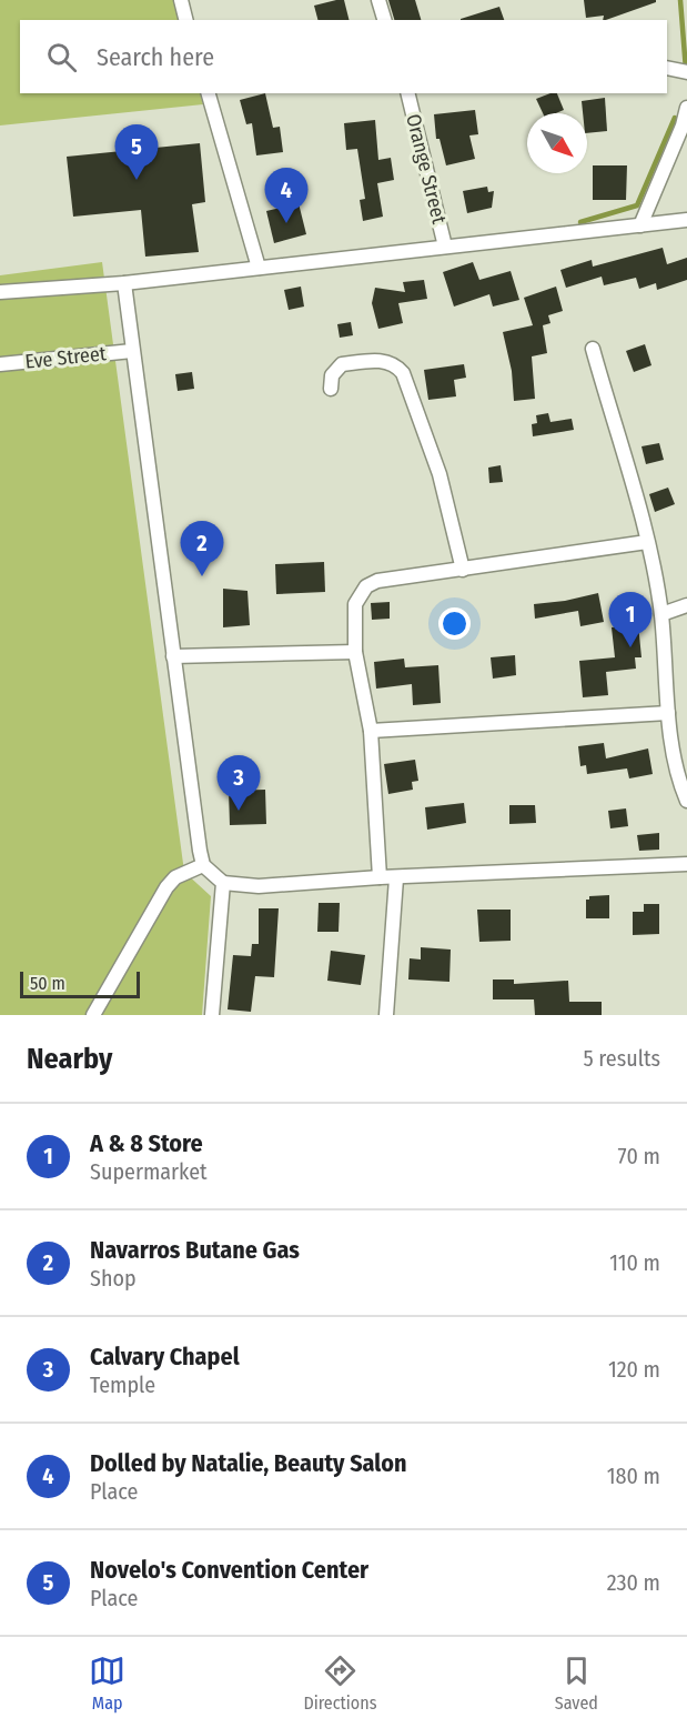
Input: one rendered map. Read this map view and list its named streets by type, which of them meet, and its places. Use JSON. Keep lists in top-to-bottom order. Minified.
{"streets":{"street":["Orange Street","Eve Street"]},"scale_bar":"50 m","north":"bottom right","page":{"search":"Search here","pins":["5","4","2","1","3"],"scale":"50 m","heading":["Nearby","5 results"],"list":[{"mark":"1","name":"A & 8 Store","note":"Supermarket","value":"70 m"},{"mark":"2","name":"Navarros Butane Gas","note":"Shop","value":"110 m"},{"mark":"3","name":"Calvary Chapel","note":"Temple","value":"120 m"},{"mark":"4","name":"Dolled by Natalie, Beauty Salon","note":"Place","value":"180 m"},{"mark":"5","name":"Novelo's Convention Center","note":"Place","value":"230 m"}],"nav":["Map","Directions","Saved"]}}
